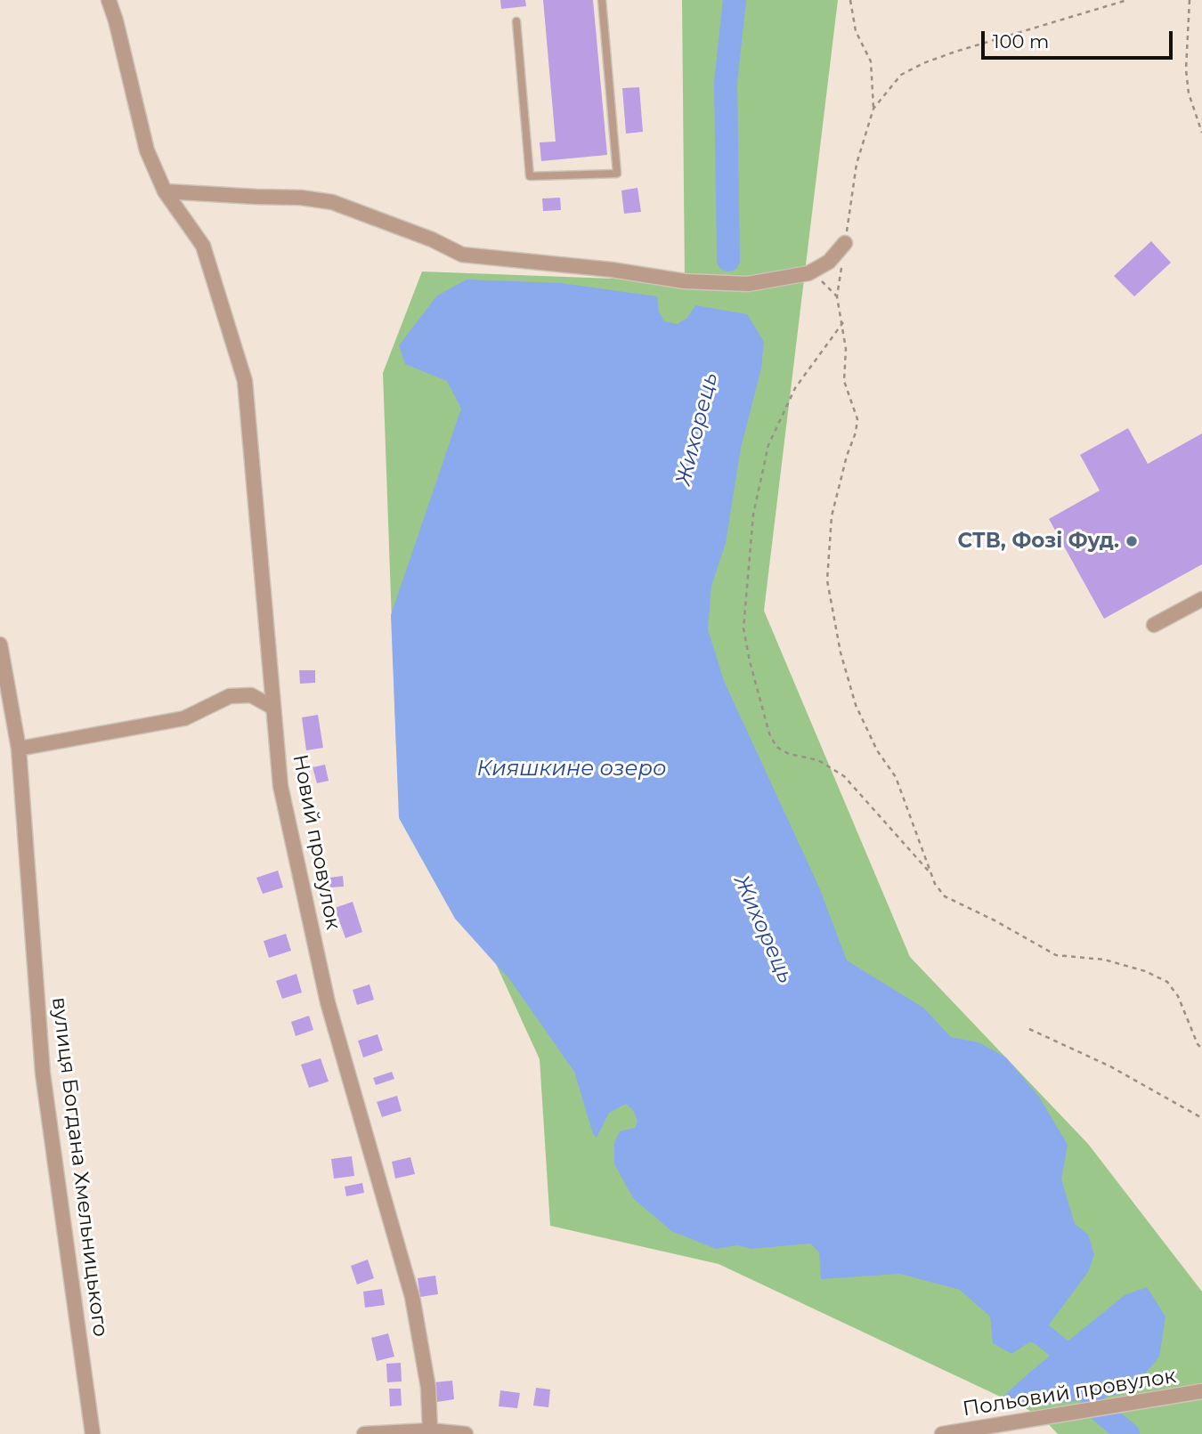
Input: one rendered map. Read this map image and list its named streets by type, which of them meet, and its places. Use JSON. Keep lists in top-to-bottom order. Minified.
{"streets":{"street":["Новий провулок","вулиця Богдана Хмельницького","Польовий провулок"]},"water":["Жихорець","Кияшкине озеро"],"places":["СТВ, Фозі Фуд."],"scale_bar":"100 m"}
